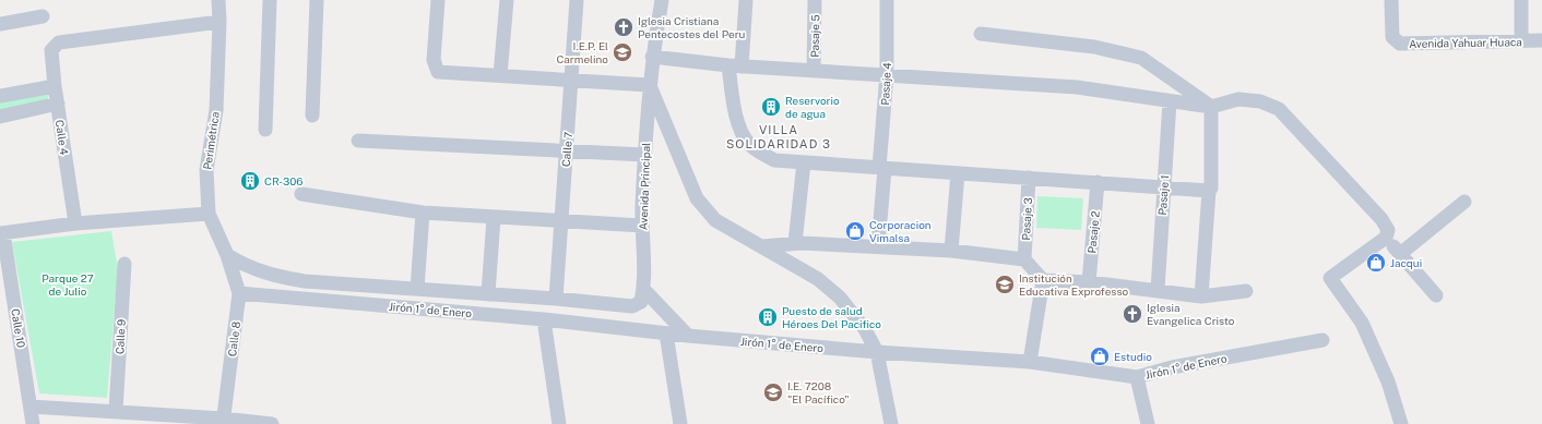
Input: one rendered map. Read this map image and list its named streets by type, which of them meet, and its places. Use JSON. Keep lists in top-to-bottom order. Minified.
{"streets":{"street":["Pasaje 5","Avenida Yahuar Huaca","Pasaje 4","Calle 4","Perimétrica","Calle 7","Avenida Principal","Pasaje 1","Pasaje 3","Pasaje 2","Jirón 1° de Enero","Calle 10","Calle 9","Calle 8"]},"crossings":[["Calle 4","Perimétrica"],["Perimétrica","Calle 8"],["Jirón 1° de Enero","Calle 8"]],"districts":["VILLA SOLIDARIDAD 3"],"parks":["Parque 27 de Julio"],"places":{"church":["Iglesia Cristiana Pentecostes del Peru","Iglesia Evangelica Cristo"],"school or university":["I.E.P. El Carmelino","Institución Educativa Exprofesso","I.E. 7208 \"El Pacífico\""],"building":["Reservorio de agua","CR-306","Puesto de salud Héroes Del Pacifico"],"shop":["Corporacion Vimalsa","Jacqui","Estudio"]}}
